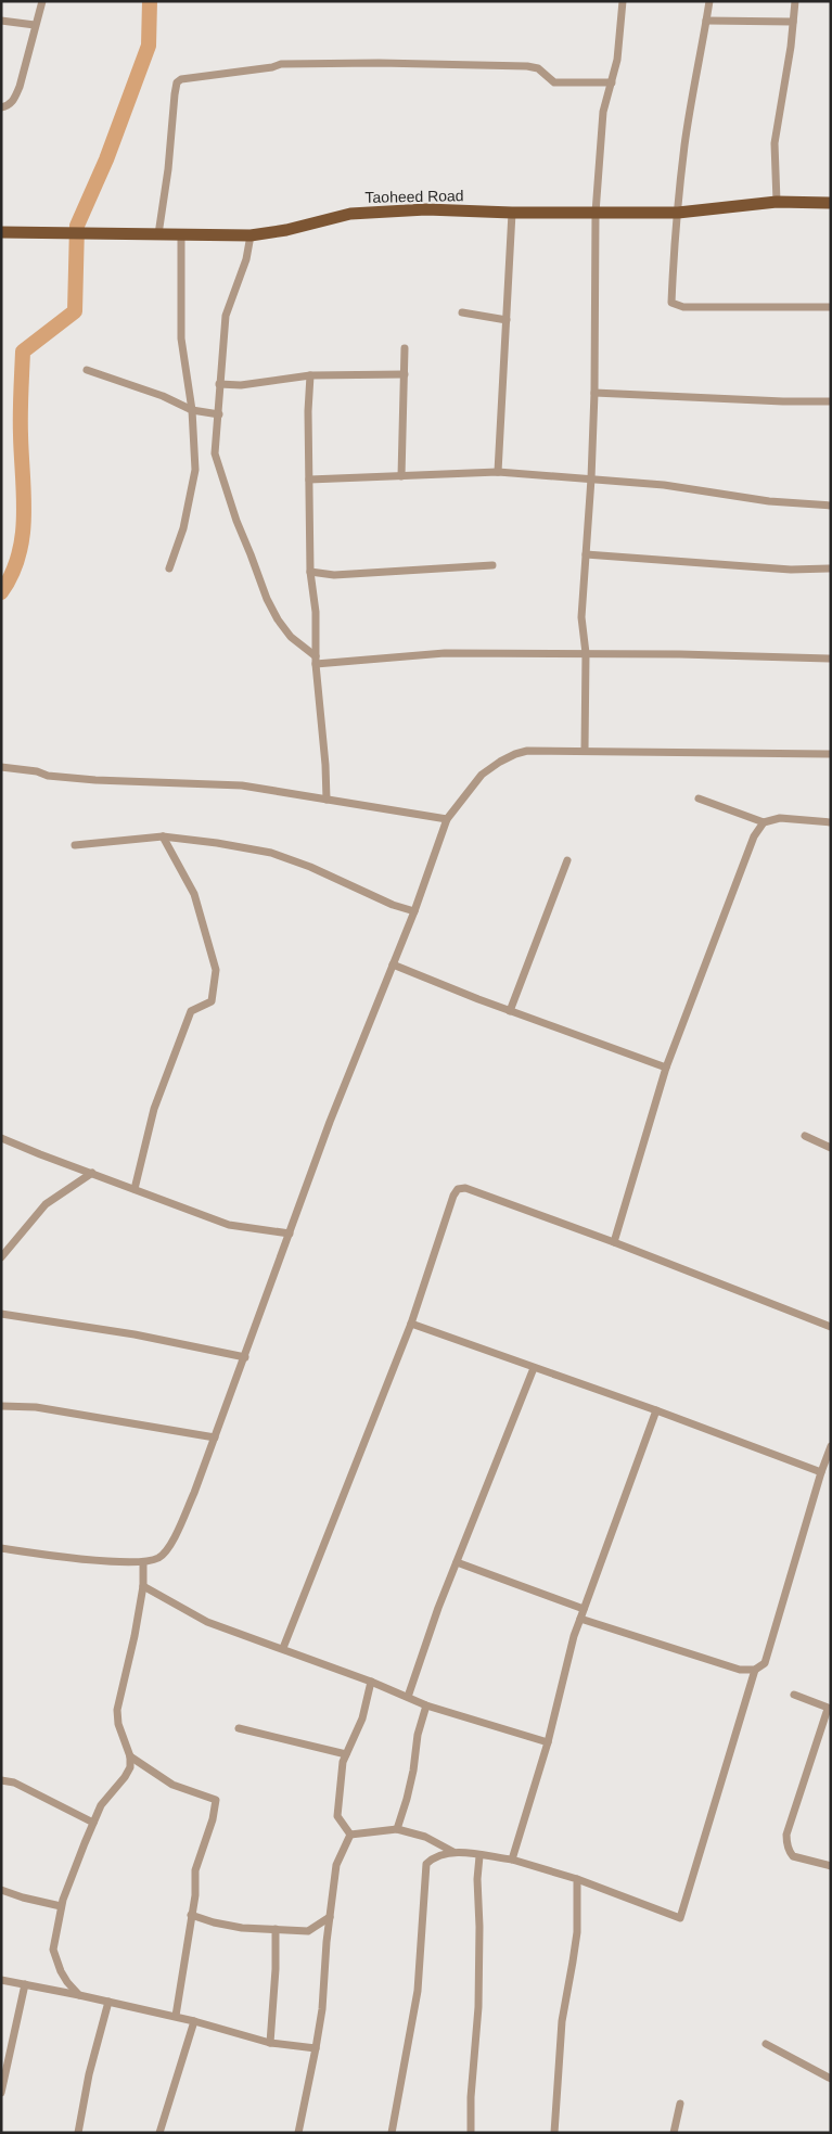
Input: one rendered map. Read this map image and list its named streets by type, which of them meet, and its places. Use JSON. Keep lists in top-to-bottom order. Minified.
{"streets":{"main road":["Taoheed Road"]}}
